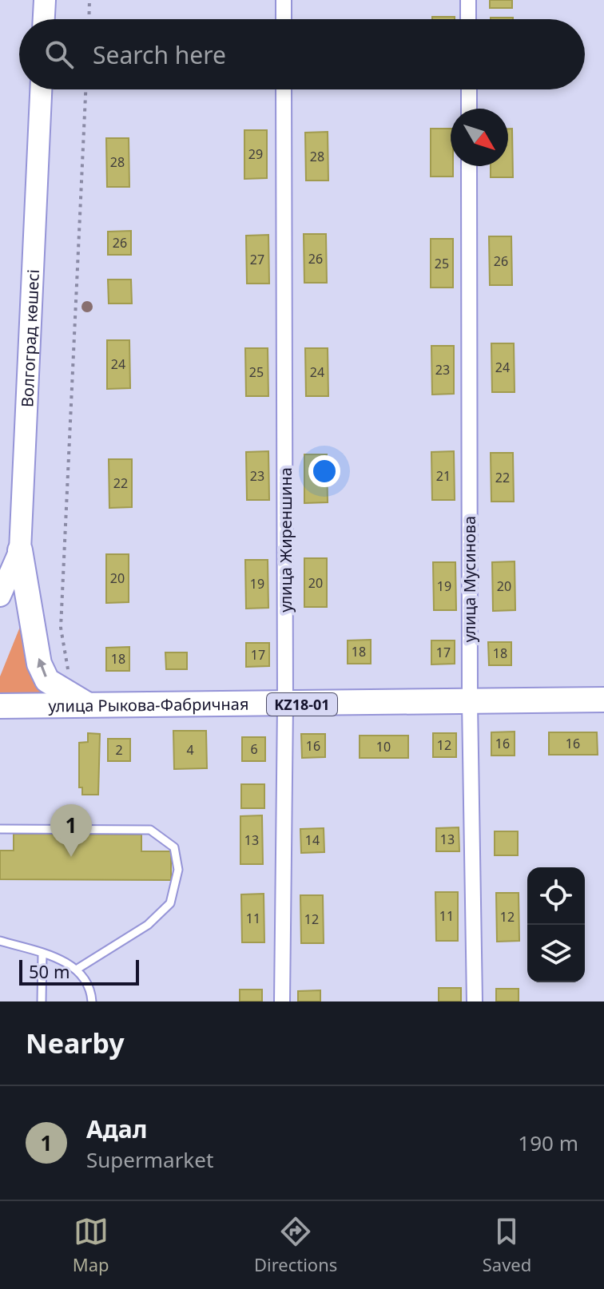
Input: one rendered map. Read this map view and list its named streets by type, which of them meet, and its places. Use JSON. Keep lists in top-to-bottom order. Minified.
{"streets":{"main road":["Волгоград көшесі","KZ18-01","улица Рыкова-Фабричная"],"street":["улица Жиреншина","улица Мусинова"]},"crossings":[["улица Жиреншина","улица Рыкова-Фабричная"],["улица Мусинова","улица Рыкова-Фабричная"]],"house_numbers":["29","28","28","26","26","27","26","25","24","24","23","25","24","23","21","22","22","20","20","19","19","20","18","17","18","17","18","16","16","12","16","10","6","2","4","13","13","14","11","12","11","12"],"scale_bar":"50 m","north":"bottom right","page":{"search":"Search here","pins":"1","scale":"50 m","heading":"Nearby","list":[{"mark":"1","name":"Адал","note":"Supermarket","value":"190 m"}],"nav":["Map","Directions","Saved"]}}
